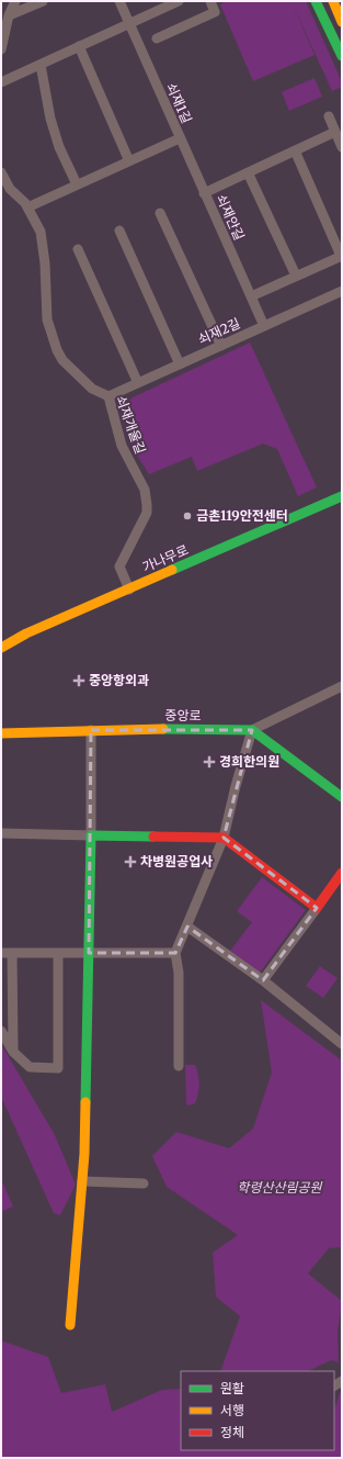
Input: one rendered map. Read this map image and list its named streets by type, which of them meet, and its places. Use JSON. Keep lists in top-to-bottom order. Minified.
{"streets":{"street":["쇠재1길","쇠재안길","쇠재2길","쇠재개울길","가나무로","중앙로"]},"crossings":[["쇠재1길","쇠재안길"],["쇠재안길","쇠재2길"],["쇠재2길","쇠재개울길"],["쇠재개울길","가나무로"]],"parks":["학령산산림공원"],"places":{"other":["금촌119안전센터"],"health":["중앙항외과","경희한의원","차병원공업사"]},"legend":["원활","서행","정체"]}
